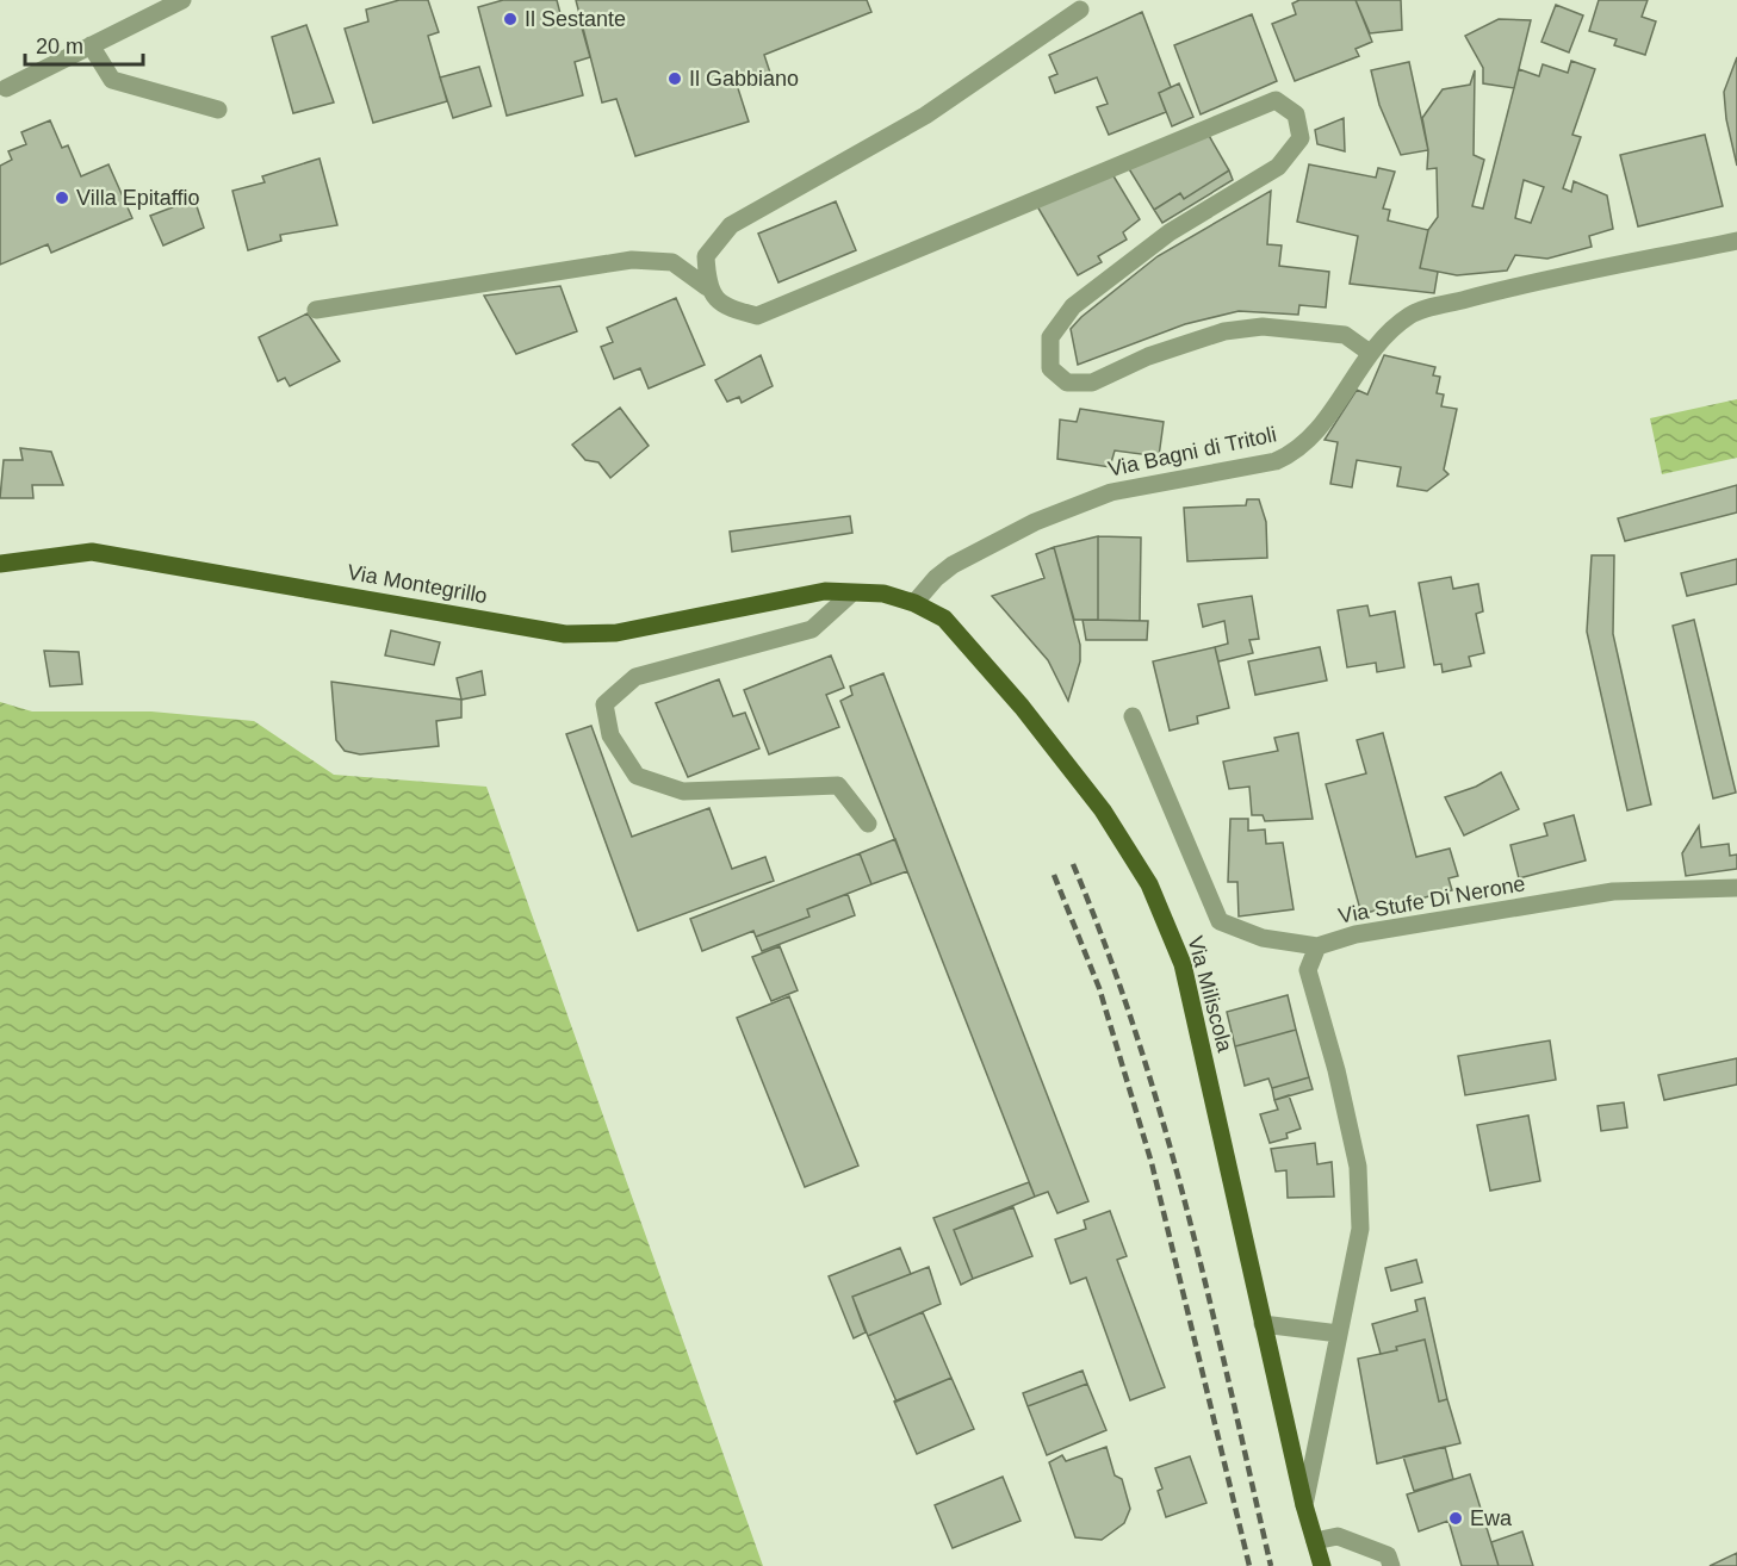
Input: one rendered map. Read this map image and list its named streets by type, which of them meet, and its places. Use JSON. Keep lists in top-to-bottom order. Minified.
{"streets":{"main road":["Via Montegrillo","Via Miliscola"],"street":["Via Bagni di Tritoli","Via Stufe Di Nerone"]},"crossings":[["Via Bagni di Tritoli","Via Miliscola"],["Via Montegrillo","Via Miliscola"],["Via Stufe Di Nerone","Via Miliscola"]],"places":["Il Sestante","Il Gabbiano","Villa Epitaffio","Ewa"],"scale_bar":"20 m"}
